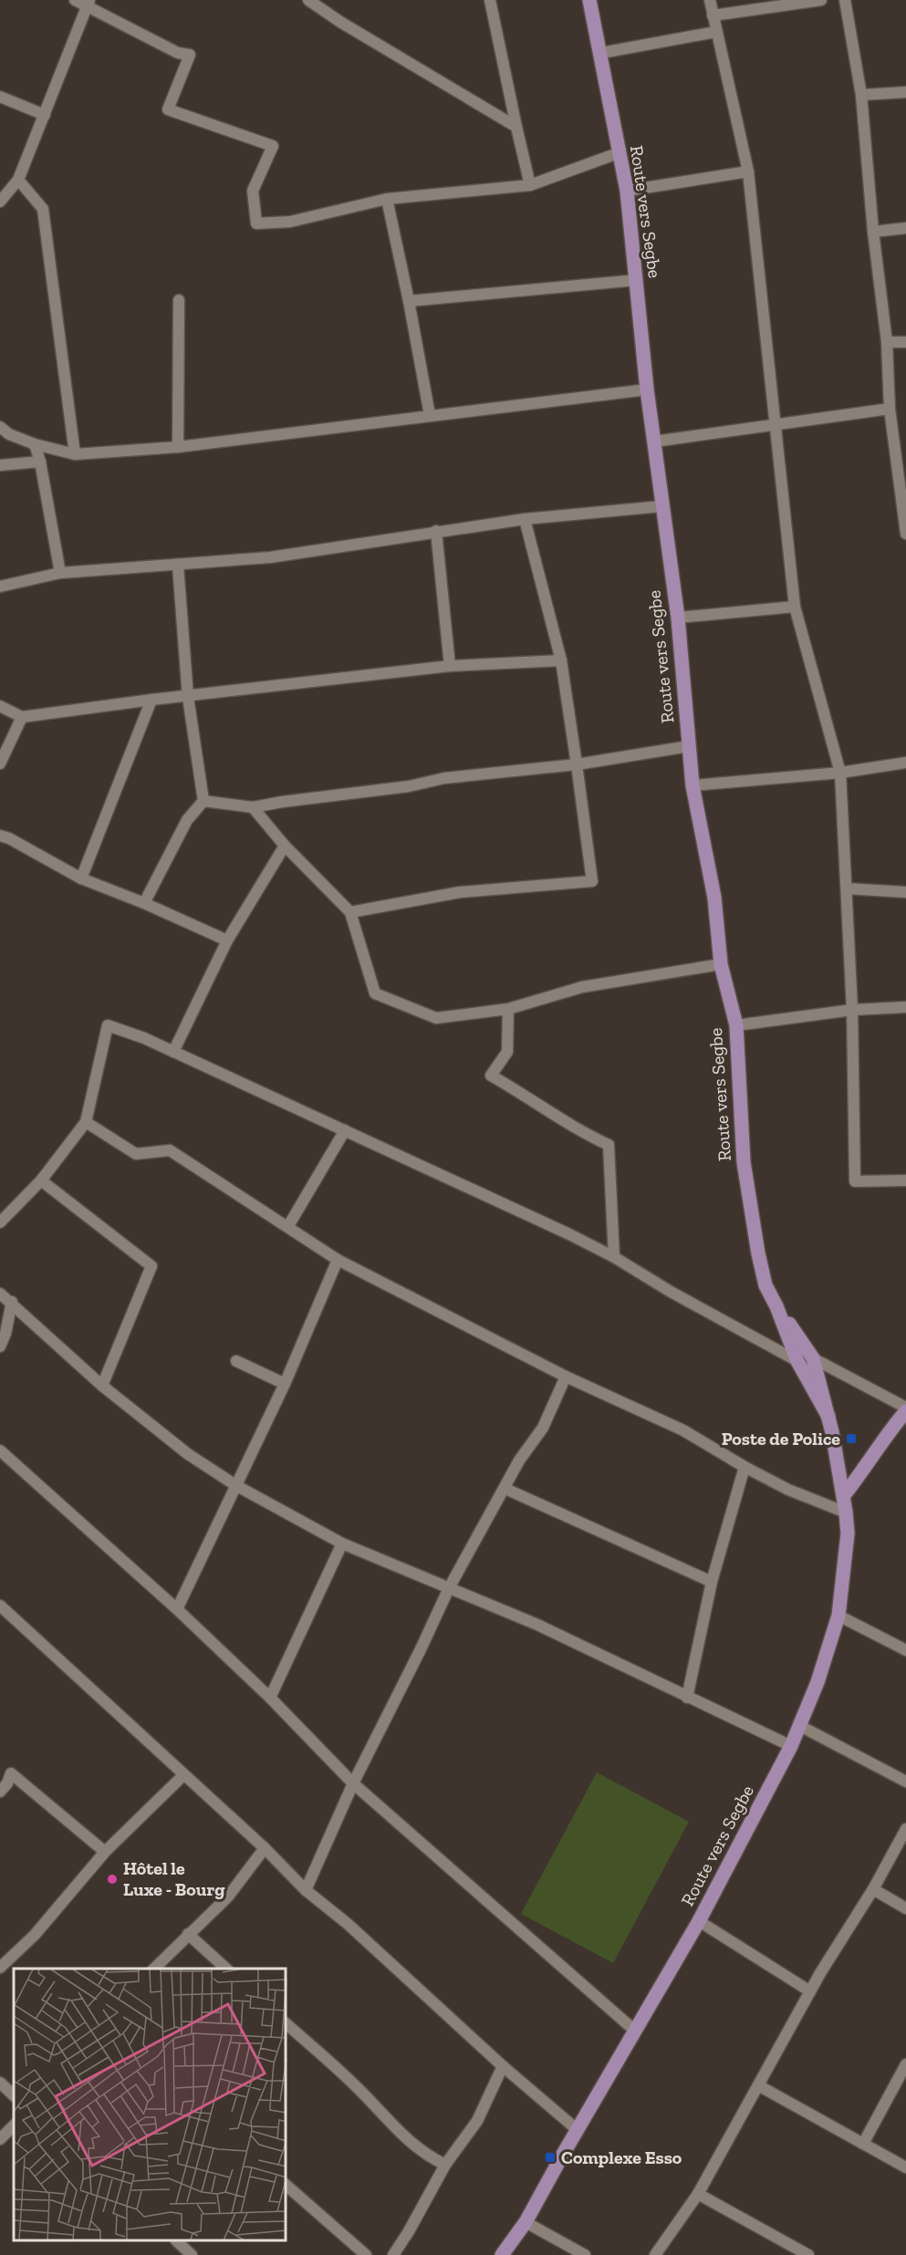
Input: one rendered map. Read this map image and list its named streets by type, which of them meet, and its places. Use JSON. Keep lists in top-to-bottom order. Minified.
{"streets":{"main road":["Route vers Segbe"]},"places":{"transit":["Poste de Police","Complexe Esso"],"other":["Hôtel le Luxe - Bourg"]}}
